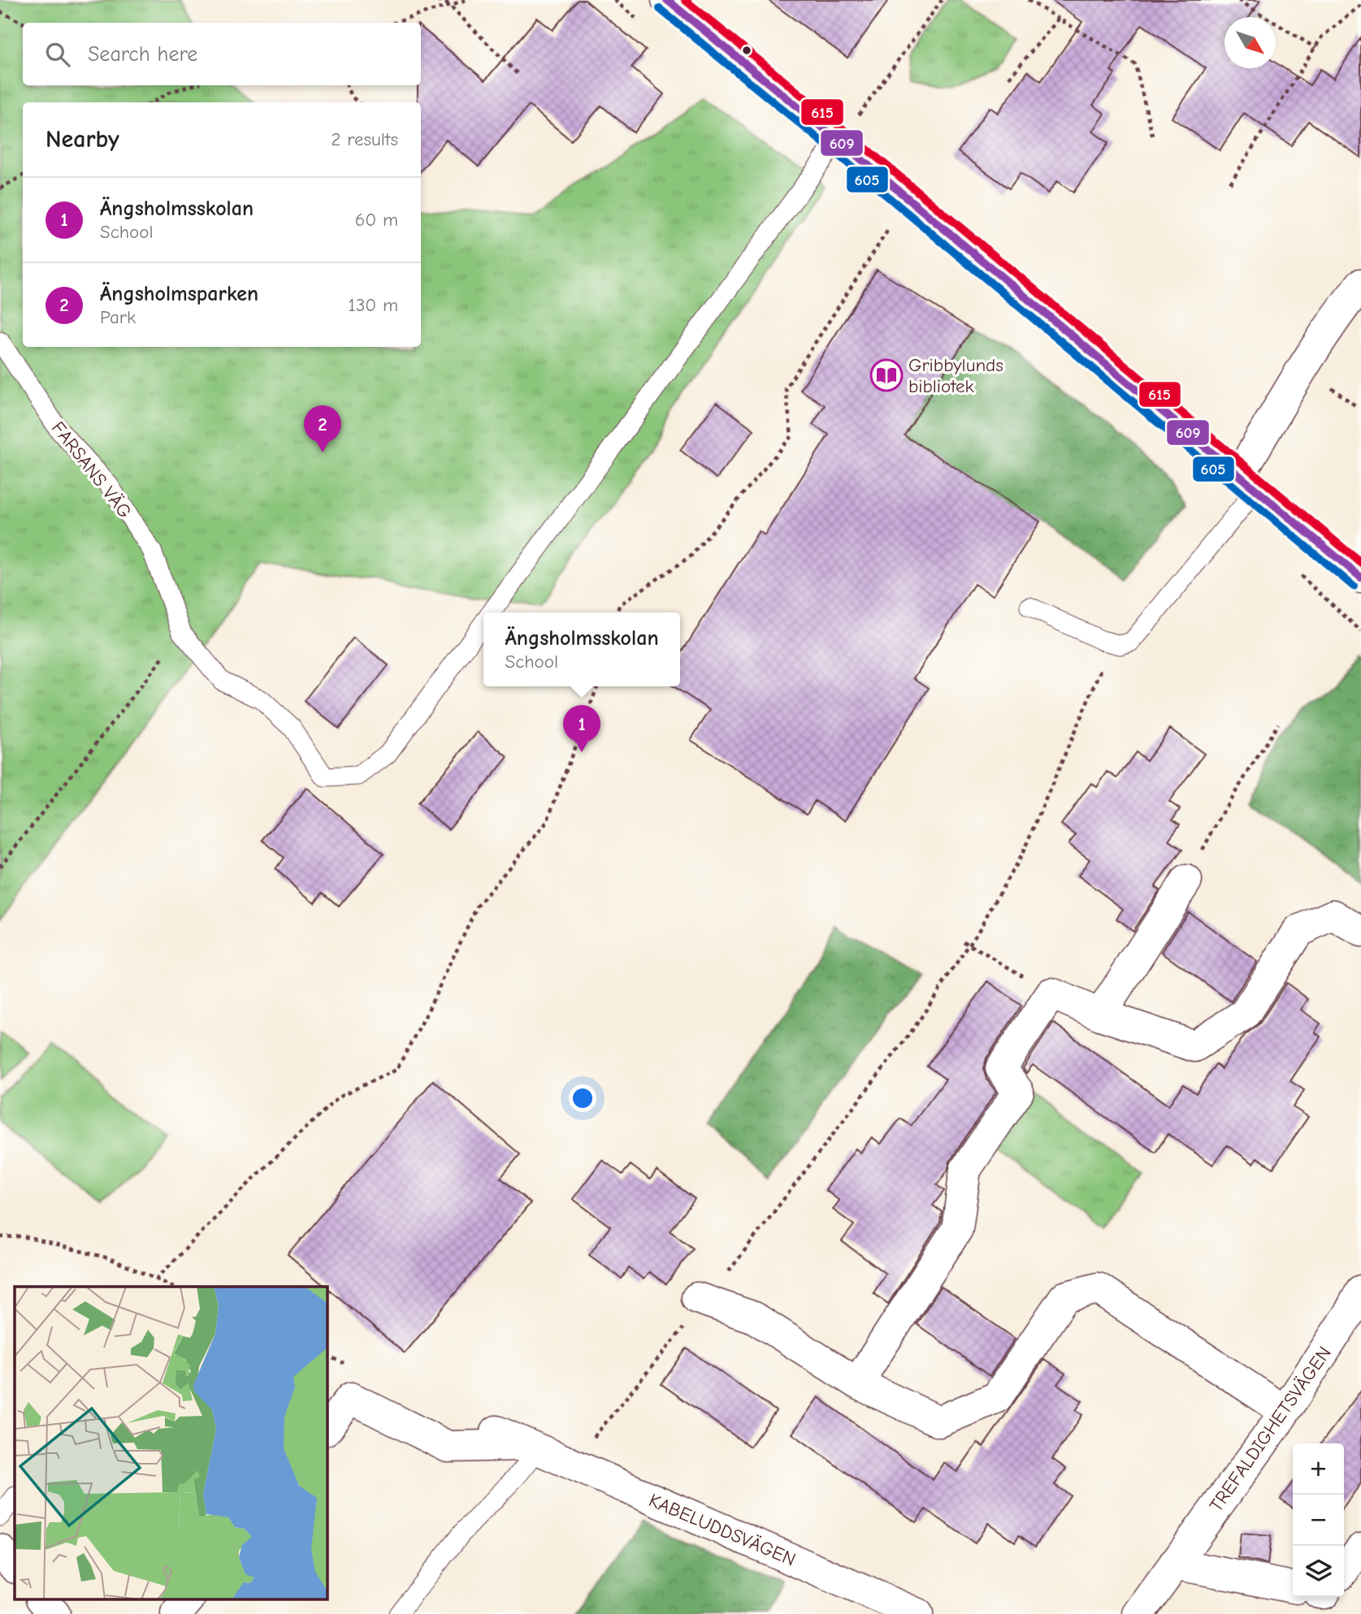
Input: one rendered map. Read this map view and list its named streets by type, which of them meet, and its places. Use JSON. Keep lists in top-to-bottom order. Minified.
{"streets":{"street":["TREFALDIGHETSVÄGEN","KABELUDDSVÄGEN"],"lane":["FARSANS VÄG"]},"places":{"library":["Gribbylunds bibliotek"]},"lines":["transit line 609","transit line 615","transit line 605"],"north":"bottom right","page":{"search":"Search here","heading":["Nearby","2 results"],"list":[{"mark":"1","name":"Ängsholmsskolan","note":"School","value":"60 m"},{"mark":"2","name":"Ängsholmsparken","note":"Park","value":"130 m"}],"pins":["2","1"],"popup":["Ängsholmsskolan","School"],"map_buttons":["+","−"]}}
